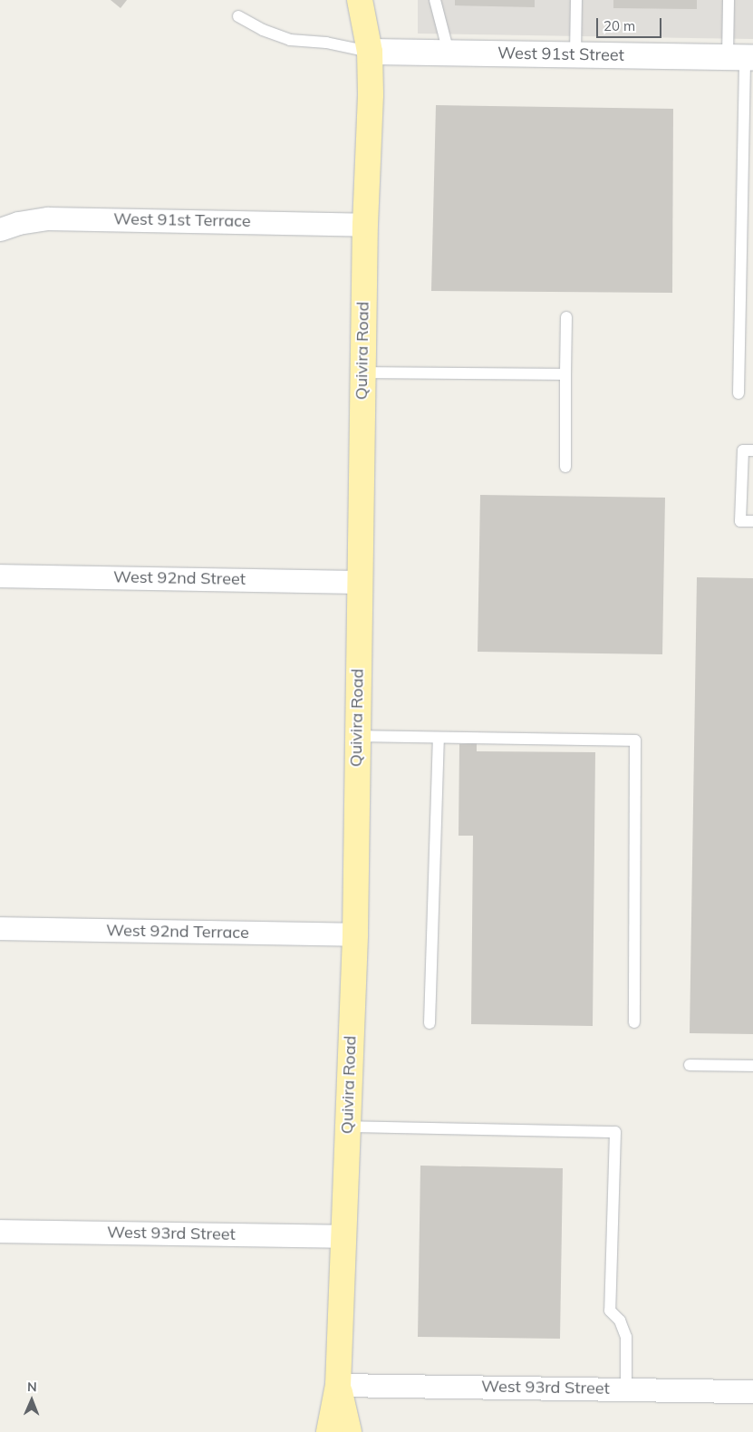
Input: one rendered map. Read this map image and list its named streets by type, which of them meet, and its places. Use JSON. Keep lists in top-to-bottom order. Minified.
{"streets":{"main road":["Quivira Road"],"street":["West 91st Street","West 91st Terrace","West 92nd Street","West 92nd Terrace","West 93rd Street"]},"crossings":[["West 91st Street","Quivira Road"],["West 91st Terrace","Quivira Road"],["Quivira Road","West 92nd Street"],["Quivira Road","West 92nd Terrace"],["Quivira Road","West 93rd Street"]],"scale_bar":"20 m","north":"top"}
